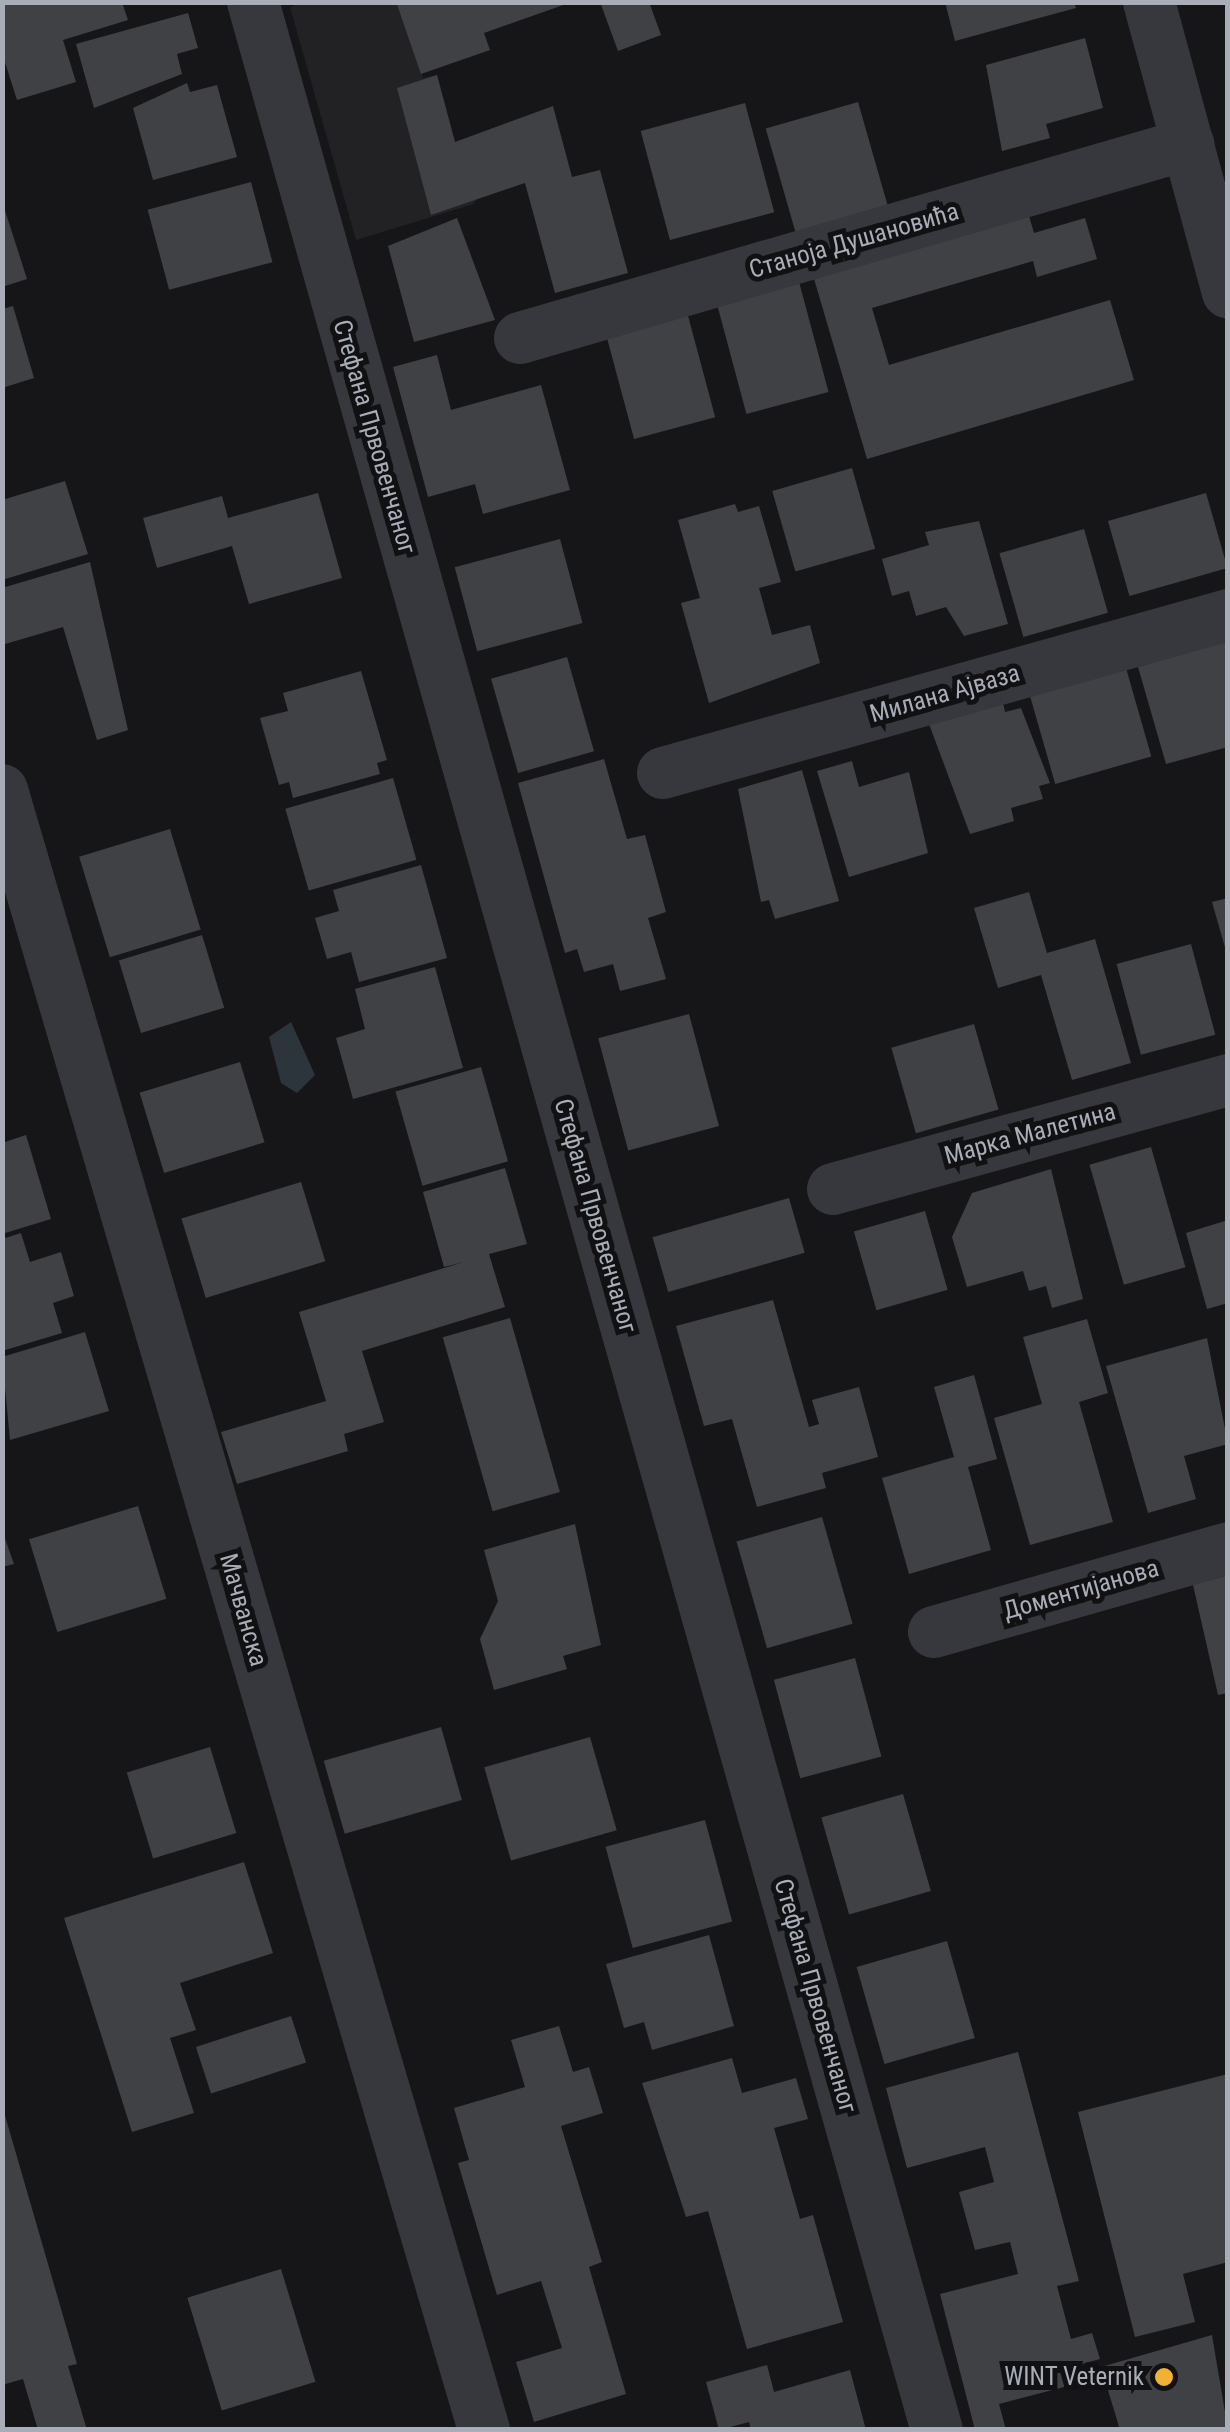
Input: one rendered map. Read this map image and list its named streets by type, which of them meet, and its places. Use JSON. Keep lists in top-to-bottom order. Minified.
{"streets":{"street":["Станоја Душановића","Стефана Првовенчаног","Милана Ајваза","Марка Малетина","Доментијанова","Мачванска"]},"places":["WINT Veternik"]}
